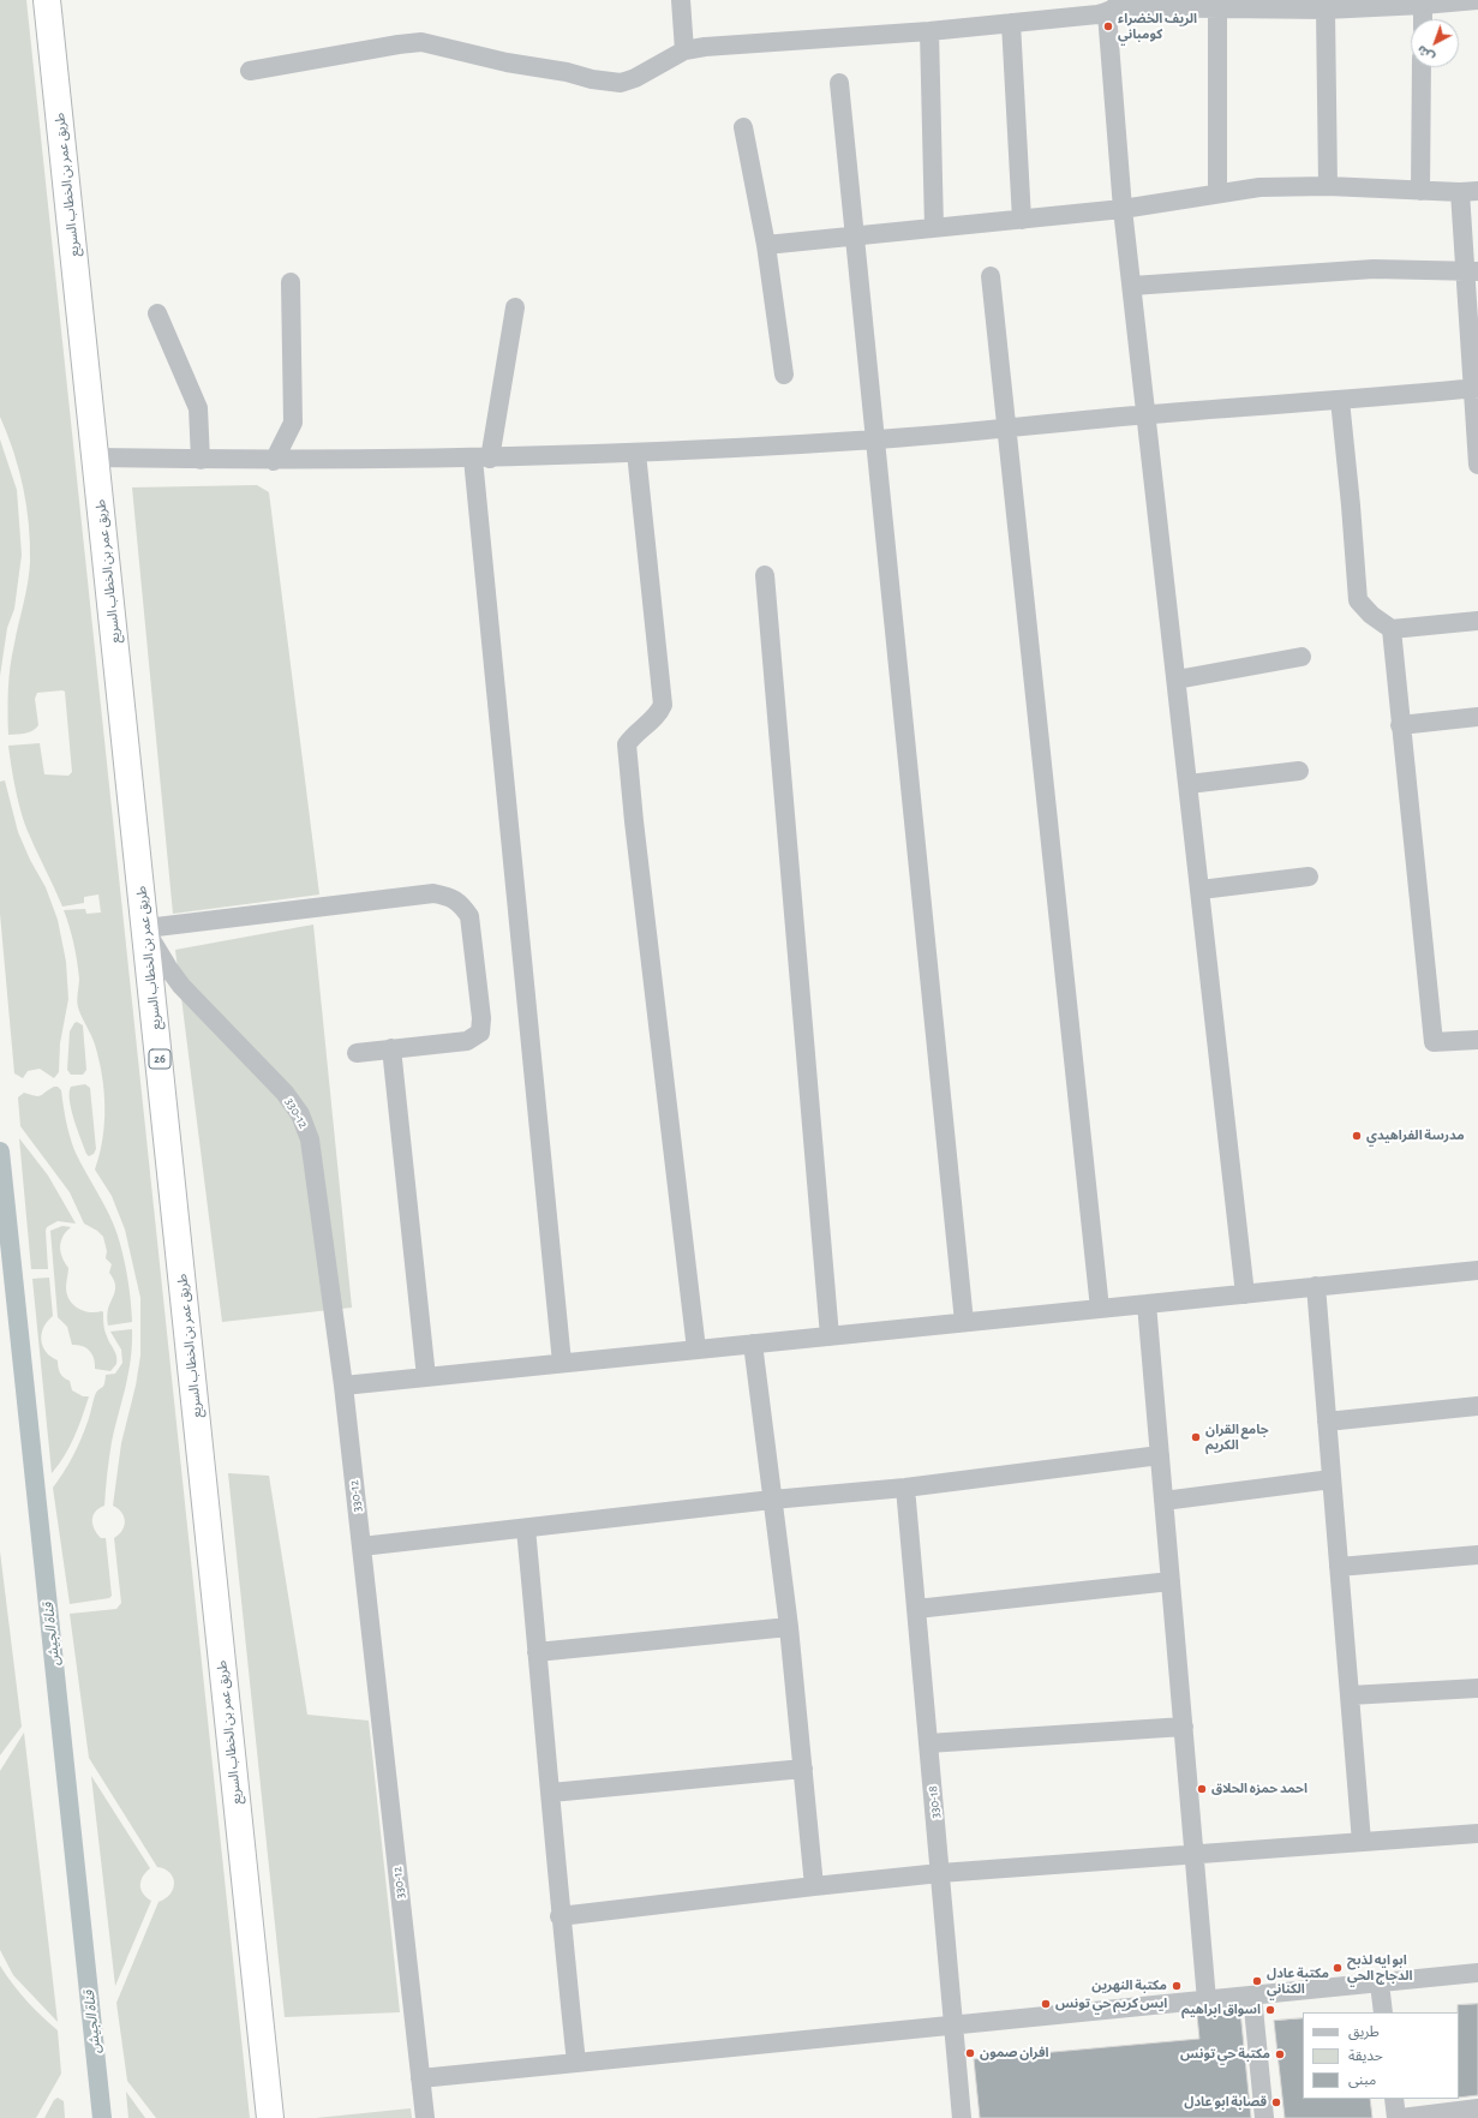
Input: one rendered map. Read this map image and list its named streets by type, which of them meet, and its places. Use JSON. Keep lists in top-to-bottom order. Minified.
{"streets":{"highway":["طريق عمر بن الخطاب السريع","26"],"street":["330-12","330-18"]},"crossings":[["طريق عمر بن الخطاب السريع","330-12"]],"water":["قناة الجيش"],"places":["الريف الخضراء كومباني","مدرسة الفراهيدي","جامع القران الكريم","احمد حمزه الحلاق","ابو ايه لذبح الدجاج الحي","مكتبة عادل الكناني","مكتبة النهرين","ايس كريم حي تونس","اسواق ابراهيم","افران صمون","مكتبة حي تونس","قصابة ابو عادل"],"legend":["طريق","حديقة","مبنى"],"north":"bottom left"}
